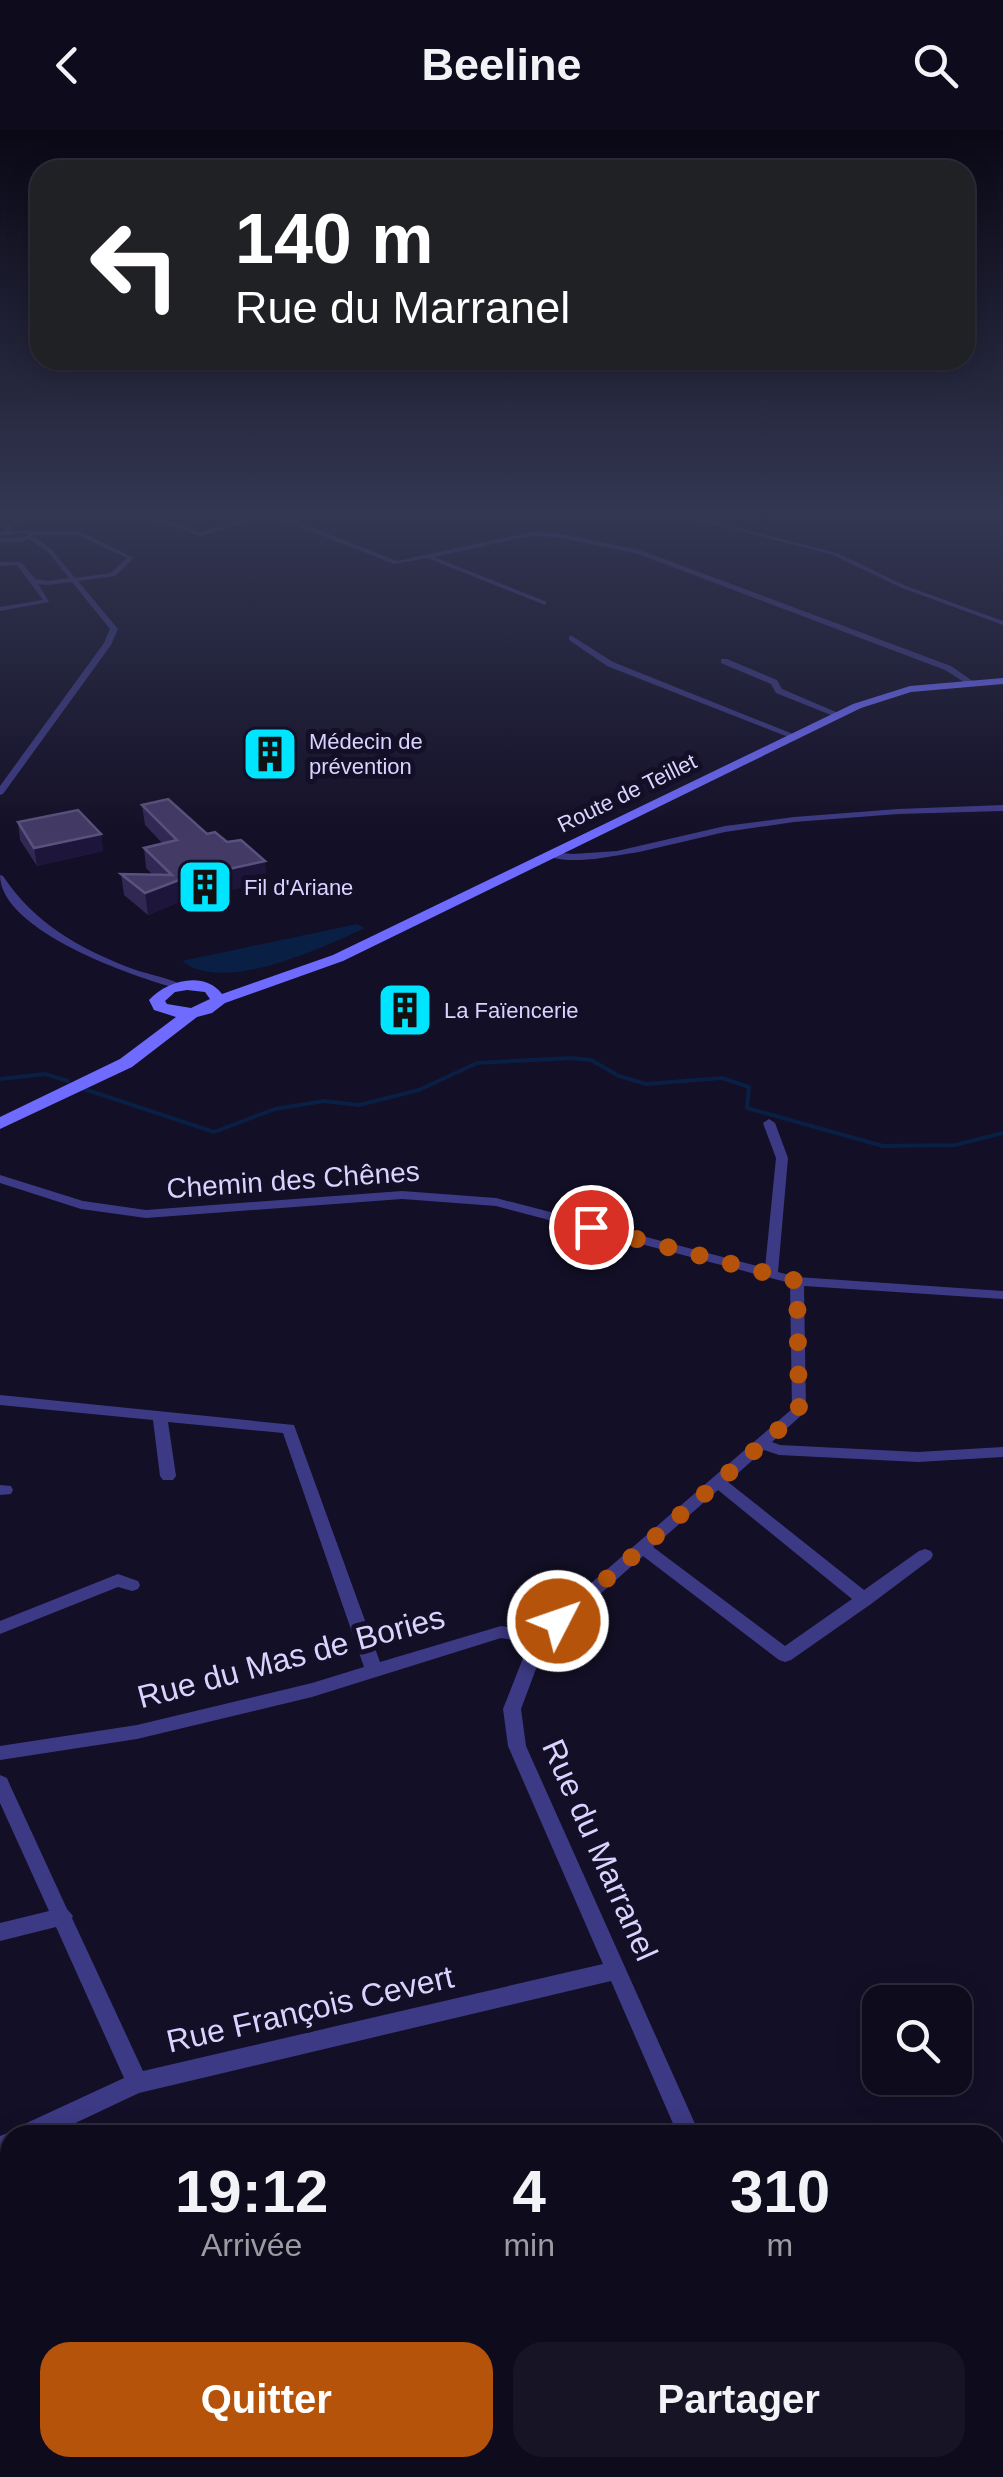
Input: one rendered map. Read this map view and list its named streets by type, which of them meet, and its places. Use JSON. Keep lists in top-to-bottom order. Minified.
{"streets":{"main road":["Route de Teillet"],"street":["Chemin des Chênes","Rue du Mas de Bories","Rue du Marranel","Rue François Cevert"]},"crossings":[["Chemin des Chênes","Rue du Marranel"],["Rue du Mas de Bories","Rue du Marranel"],["Rue du Marranel","Rue François Cevert"]],"places":{"building":["Médecin de prévention","Fil d'Ariane","La Faïencerie"]},"page":{"header":"Beeline","turn":["140 m","Rue du Marranel"],"eta":["19:12","Arrivée","4","min","310","m"],"buttons":["Quitter","Partager"]}}
